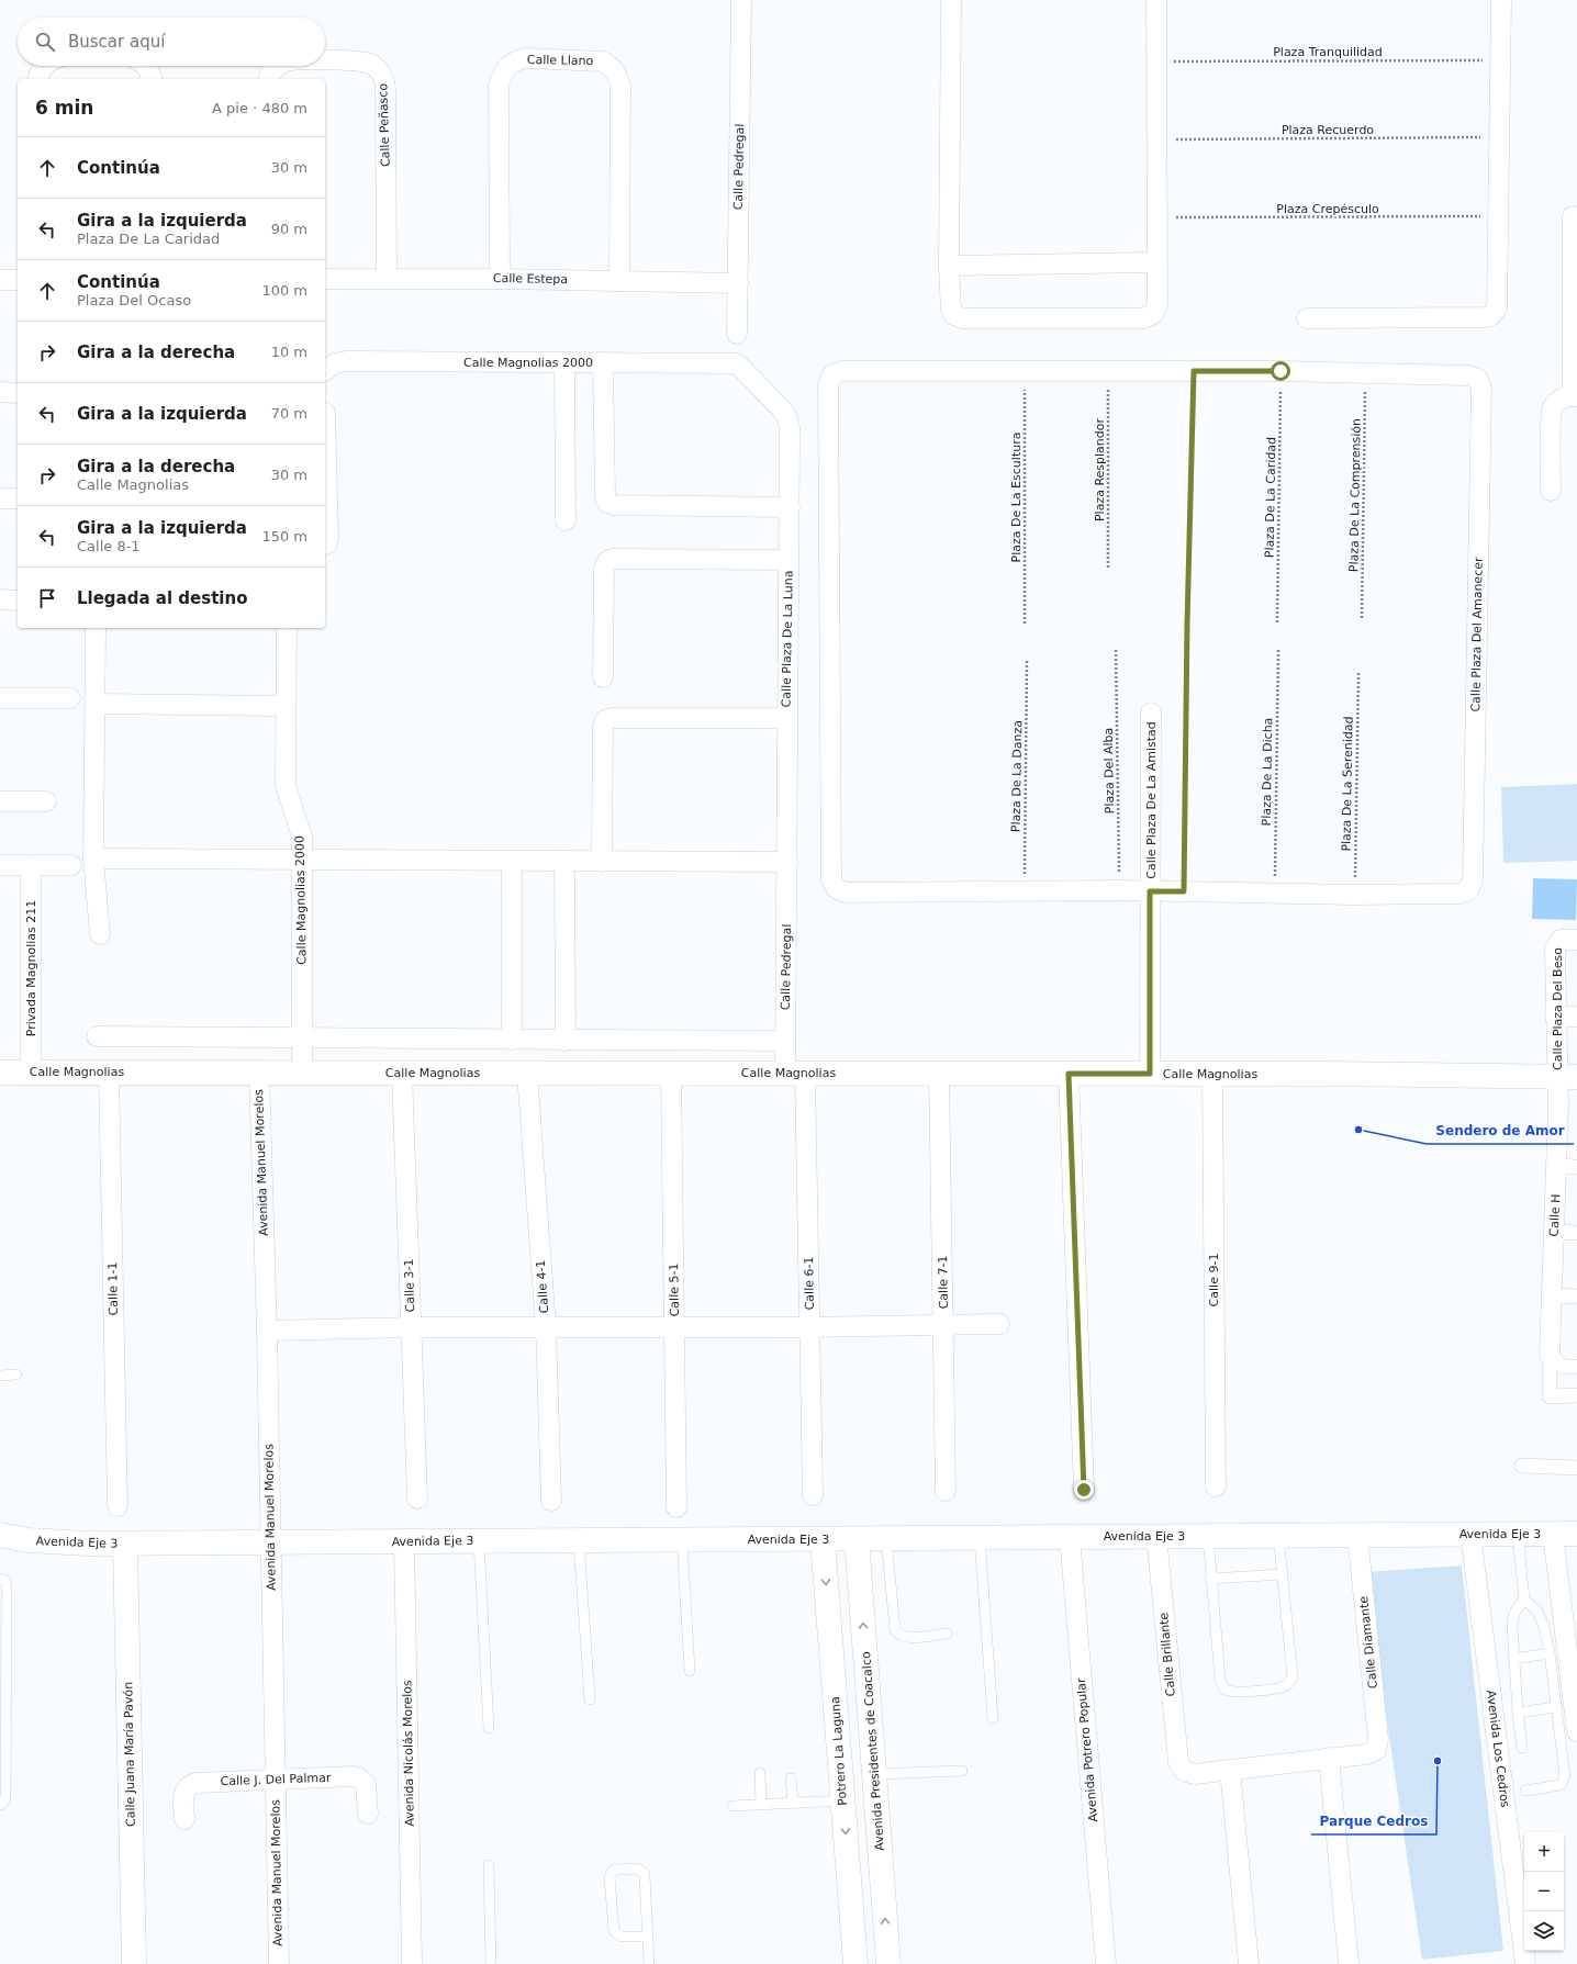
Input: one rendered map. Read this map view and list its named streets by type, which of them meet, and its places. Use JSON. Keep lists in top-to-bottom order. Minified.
{"streets":{"street":["Calle Llano","Calle Peñasco","Calle Pedregal","Calle Estepa","Calle Magnolias 2000","Calle Plaza Del Amanecer","Calle Plaza De La Luna","Calle Plaza De La Amistad","Privada Magnolias 211","Calle Plaza Del Beso","Calle Magnolias","Avenida Manuel Morelos","Calle H","Calle 9-1","Calle 7-1","Calle 6-1","Calle 3-1","Calle 4-1","Calle 1-1","Calle 5-1","Avenida Eje 3","Calle Diamante","Calle Brillante","Avenida Los Cedros","Avenida Potrero Popular","Potrero La Laguna","Avenida Presidentes de Coacalco","Avenida Nicolás Morelos","Calle Juana María Pavón","Calle J. Del Palmar"],"path":["Plaza Tranquilidad","Plaza Recuerdo","Plaza Crepésculo","Plaza Resplandor","Plaza De La Comprensión","Plaza De La Escultura","Plaza De La Caridad","Plaza Del Alba","Plaza De La Dicha","Plaza De La Danza","Plaza De La Serenidad"]},"crossings":[["Calle Llano","Calle Estepa"],["Calle Peñasco","Calle Estepa"],["Calle Pedregal","Calle Estepa"],["Calle Pedregal","Calle Plaza De La Luna"],["Calle Pedregal","Calle Magnolias"],["Calle Pedregal","Calle 6-1"],["Calle Magnolias 2000","Calle Magnolias"],["Plaza De La Comprensión","Calle Plaza Del Amanecer"],["Calle Plaza Del Amanecer","Plaza De La Serenidad"],["Calle Plaza De La Amistad","Calle Magnolias"],["Privada Magnolias 211","Calle Magnolias"],["Calle Plaza Del Beso","Calle Magnolias"],["Calle Plaza Del Beso","Calle H"],["Calle Magnolias","Avenida Manuel Morelos"],["Calle Magnolias","Calle H"],["Calle Magnolias","Calle 9-1"],["Calle Magnolias","Calle 7-1"],["Calle Magnolias","Calle 6-1"],["Calle Magnolias","Calle 3-1"],["Calle Magnolias","Calle 4-1"],["Calle Magnolias","Calle 1-1"],["Calle Magnolias","Calle 5-1"],["Avenida Manuel Morelos","Avenida Eje 3"],["Avenida Manuel Morelos","Calle J. Del Palmar"],["Avenida Eje 3","Calle Diamante"],["Avenida Eje 3","Calle Brillante"],["Avenida Eje 3","Avenida Los Cedros"],["Avenida Eje 3","Avenida Potrero Popular"],["Avenida Eje 3","Potrero La Laguna"],["Avenida Eje 3","Avenida Presidentes de Coacalco"],["Avenida Eje 3","Avenida Nicolás Morelos"],["Avenida Eje 3","Calle Juana María Pavón"]],"one_way":["Potrero La Laguna","Avenida Presidentes de Coacalco"],"places":["Sendero de Amor","Parque Cedros"],"page":{"search":"Buscar aquí","heading":["6 min","A pie · 480 m"],"list":[["Continúa","30 m"],["Gira a la izquierda","Plaza De La Caridad","90 m"],["Continúa","Plaza Del Ocaso","100 m"],["Gira a la derecha","10 m"],["Gira a la izquierda","70 m"],["Gira a la derecha","Calle Magnolias","30 m"],["Gira a la izquierda","Calle 8-1","150 m"],"Llegada al destino"],"map_buttons":["+","−"]}}
